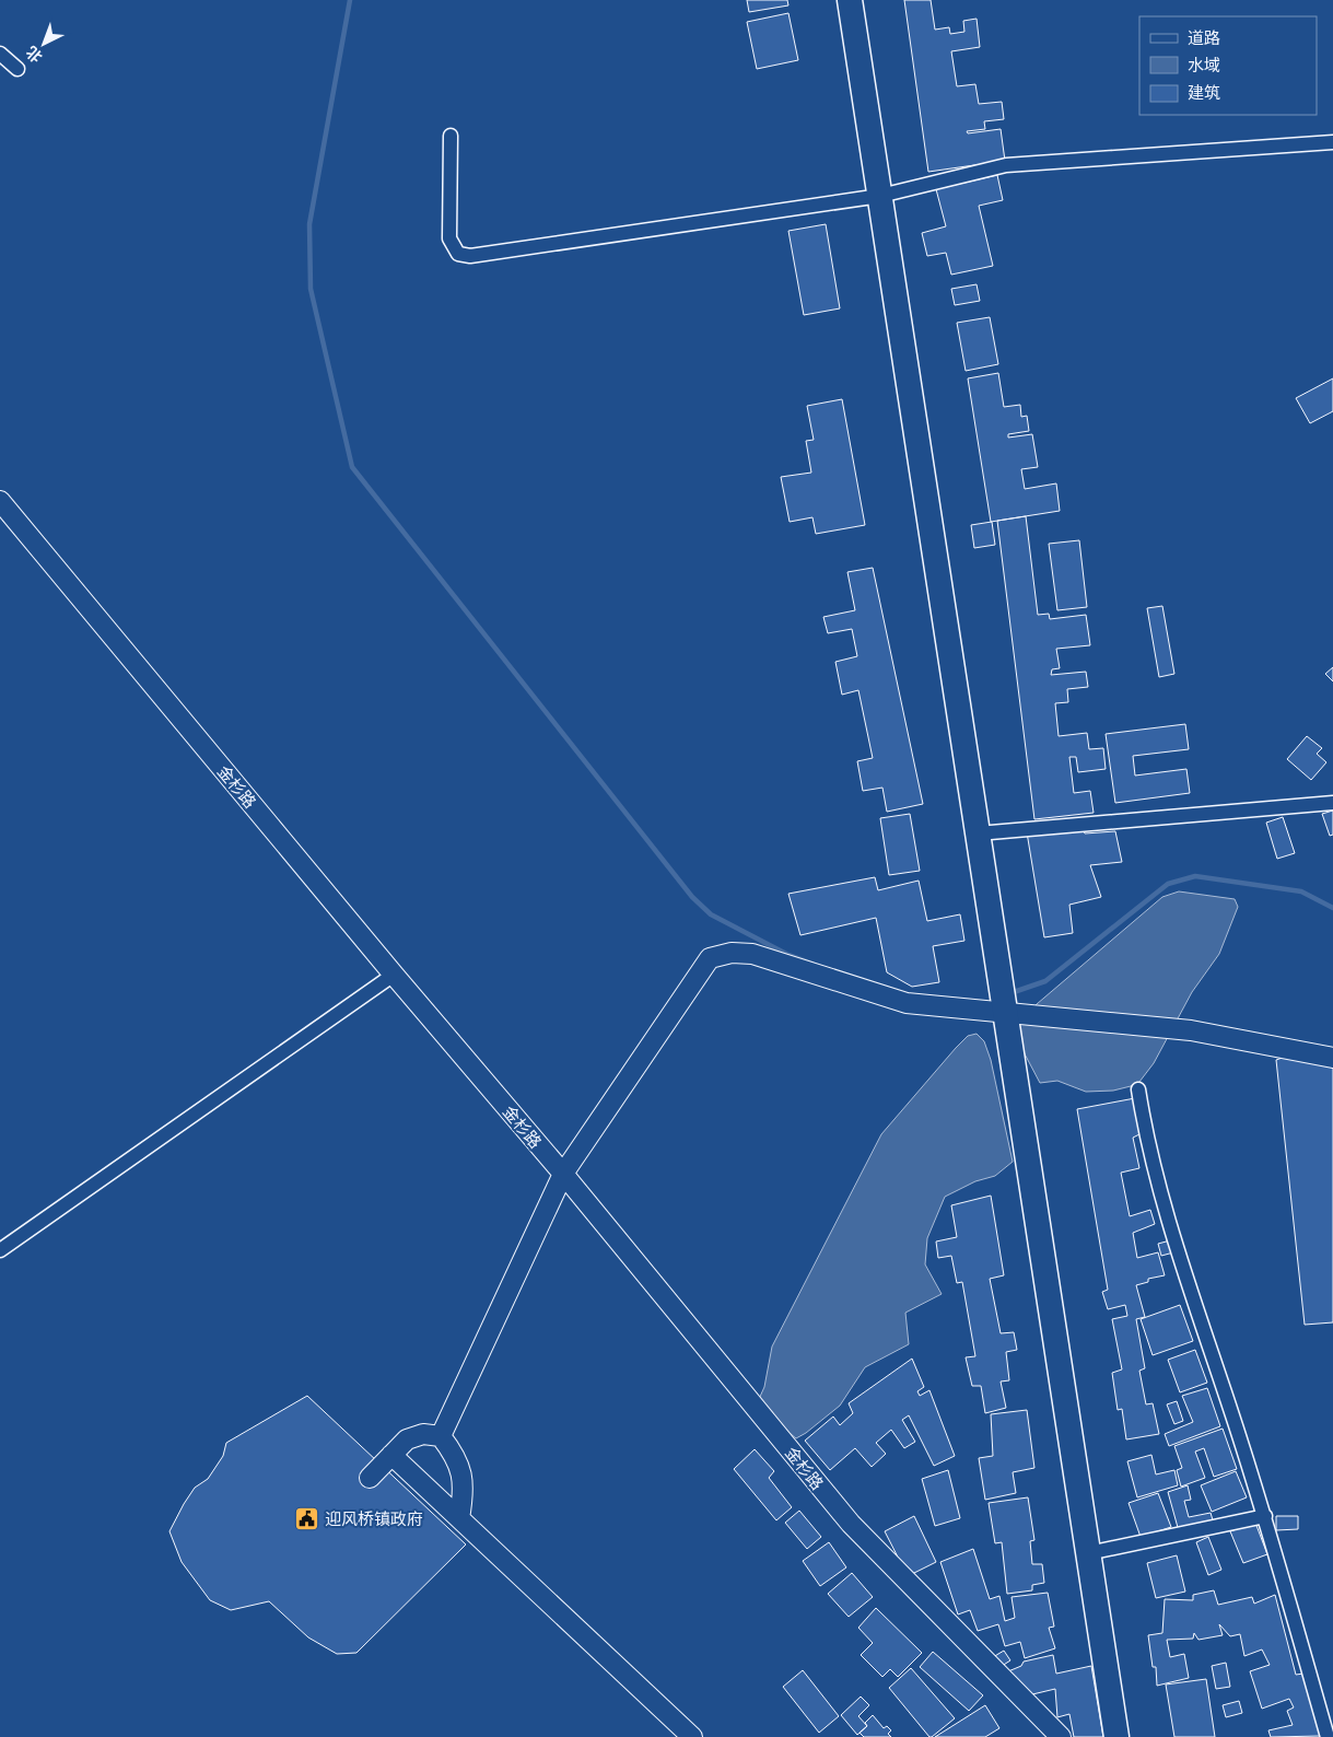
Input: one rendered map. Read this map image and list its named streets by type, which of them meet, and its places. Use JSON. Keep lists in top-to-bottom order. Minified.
{"streets":{"street":["金杉路"]},"places":{"public building":["迎风桥镇政府"]},"legend":["道路","水域","建筑"],"north":"bottom left"}
